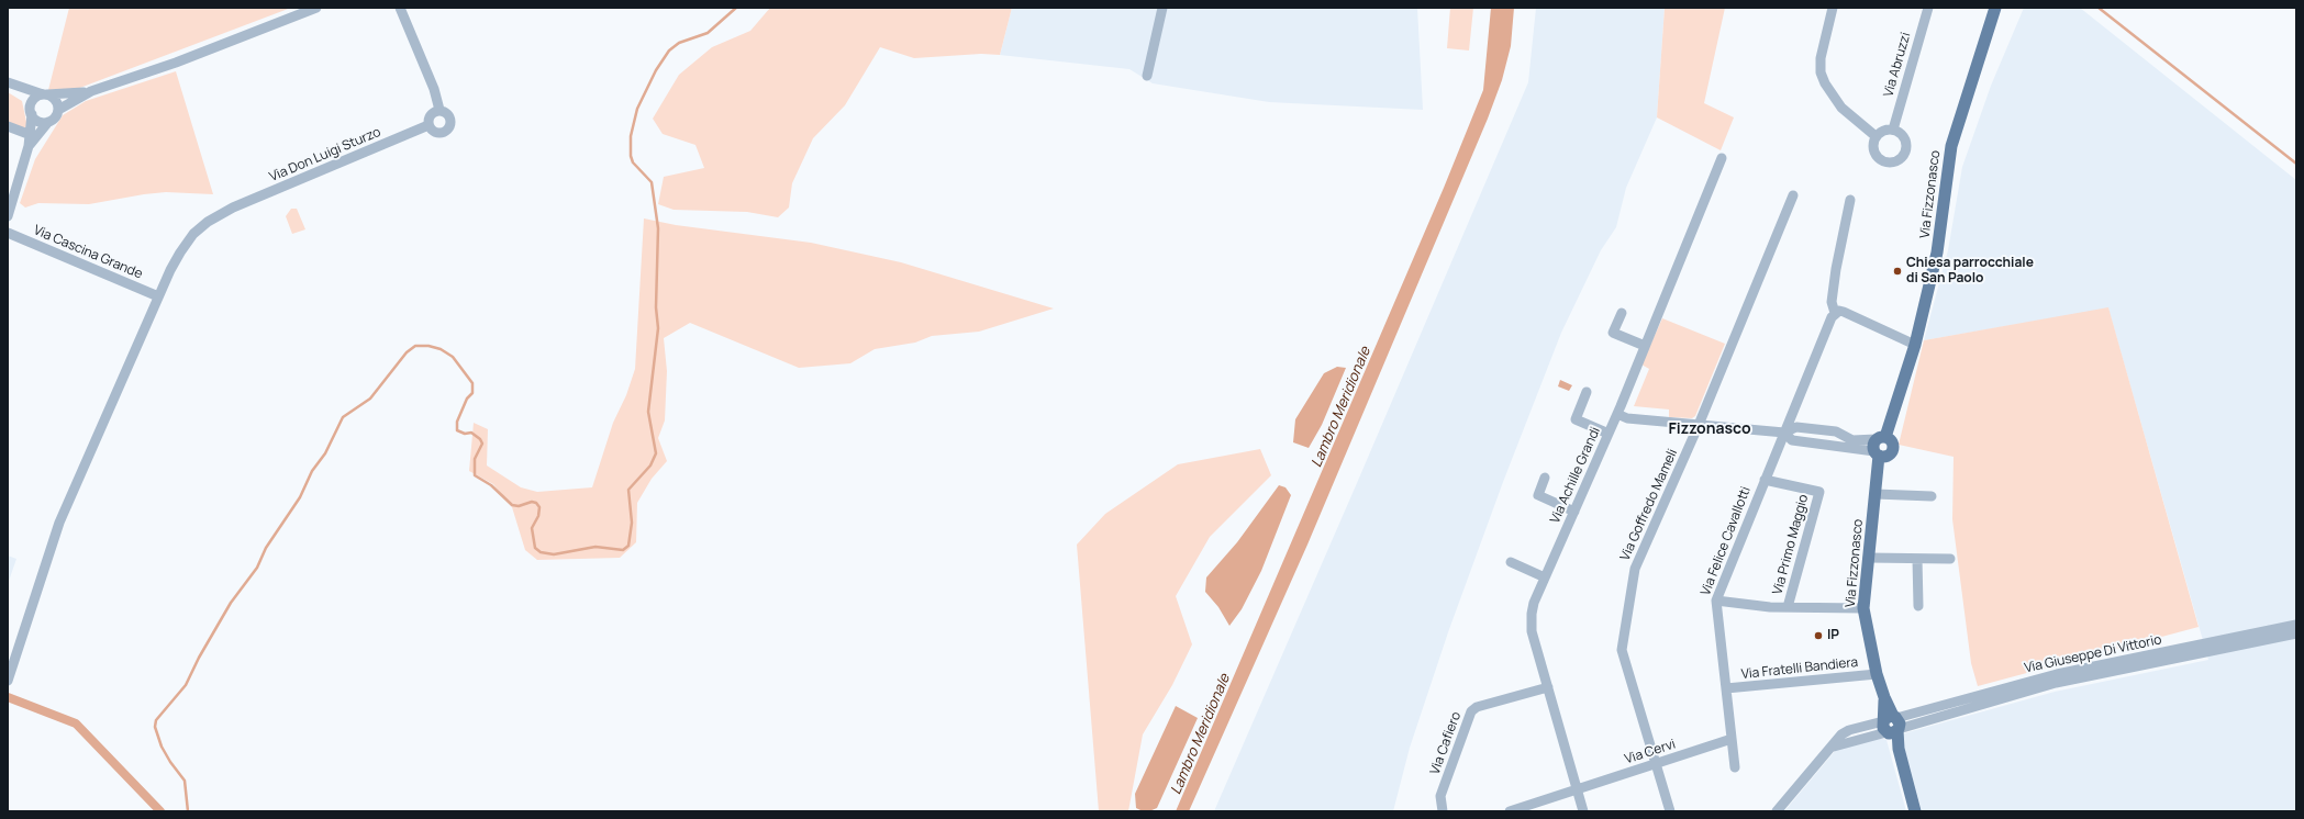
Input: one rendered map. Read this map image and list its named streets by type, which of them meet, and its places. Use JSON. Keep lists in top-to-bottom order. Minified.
{"streets":{"main road":["Via Fizzonasco"],"street":["Via Abruzzi","Via Don Luigi Sturzo","Via Cascina Grande","Via Achille Grandi","Via Goffredo Mameli","Via Felice Cavallotti","Via Primo Maggio","Via Giuseppe Di Vittorio","Via Fratelli Bandiera","Via Cafiero","Via Cervi"]},"crossings":[["Via Don Luigi Sturzo","Via Cascina Grande"],["Via Fizzonasco","Via Giuseppe Di Vittorio"],["Via Fizzonasco","Via Fratelli Bandiera"],["Via Achille Grandi","Via Cafiero"],["Via Achille Grandi","Via Cervi"],["Via Goffredo Mameli","Via Cervi"],["Via Felice Cavallotti","Via Primo Maggio"],["Via Felice Cavallotti","Via Fratelli Bandiera"],["Via Felice Cavallotti","Via Cervi"]],"districts":["Fizzonasco"],"water":["Lambro Meridionale"],"places":["Chiesa parrocchiale di San Paolo","IP"]}
